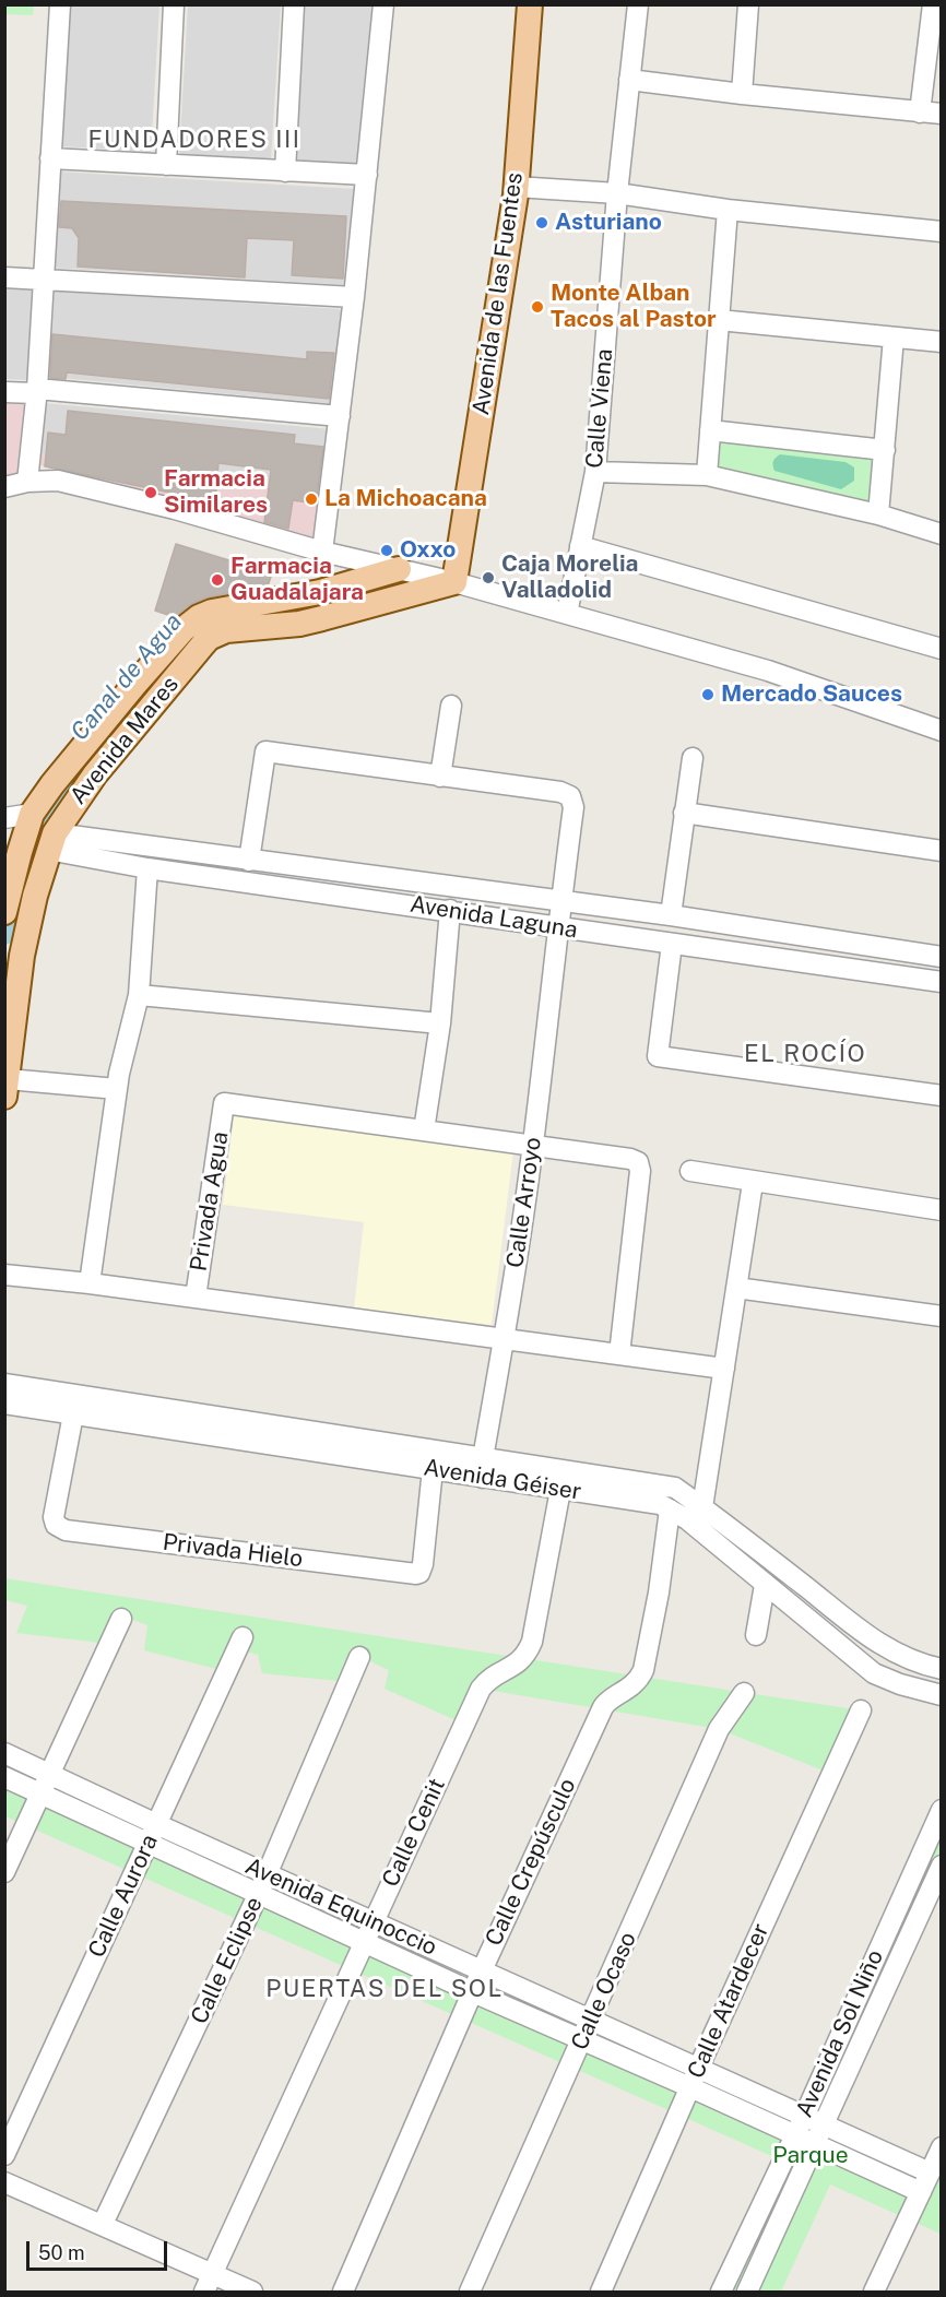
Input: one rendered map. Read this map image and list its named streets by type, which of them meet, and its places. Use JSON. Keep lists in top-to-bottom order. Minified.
{"streets":{"main road":["Avenida de las Fuentes","Avenida Mares"],"street":["Calle Viena","Avenida Laguna","Privada Agua","Calle Arroyo","Avenida Géiser","Privada Hielo","Calle Cenit","Calle Crepúsculo","Calle Aurora","Avenida Equinoccio","Calle Eclipse","Calle Ocaso","Calle Atardecer","Avenida Sol Niño"]},"crossings":[["Avenida de las Fuentes","Avenida Mares"],["Avenida Mares","Avenida Laguna"],["Avenida Laguna","Calle Arroyo"],["Privada Agua","Calle Arroyo"],["Calle Arroyo","Avenida Géiser"],["Avenida Géiser","Privada Hielo"],["Avenida Géiser","Calle Cenit"],["Avenida Géiser","Calle Crepúsculo"],["Calle Cenit","Avenida Equinoccio"],["Calle Crepúsculo","Avenida Equinoccio"],["Calle Aurora","Avenida Equinoccio"],["Avenida Equinoccio","Calle Eclipse"],["Avenida Equinoccio","Calle Ocaso"],["Avenida Equinoccio","Calle Atardecer"],["Avenida Equinoccio","Avenida Sol Niño"]],"districts":["FUNDADORES III","EL ROCÍO","PUERTAS DEL SOL"],"water":["Canal de Agua"],"parks":["Parque"],"places":["Asturiano","Monte Alban Tacos al Pastor","Farmacia Similares","La Michoacana","Oxxo","Caja Morelia Valladolid","Farmacia Guadalajara","Mercado Sauces"],"scale_bar":"50 m"}
